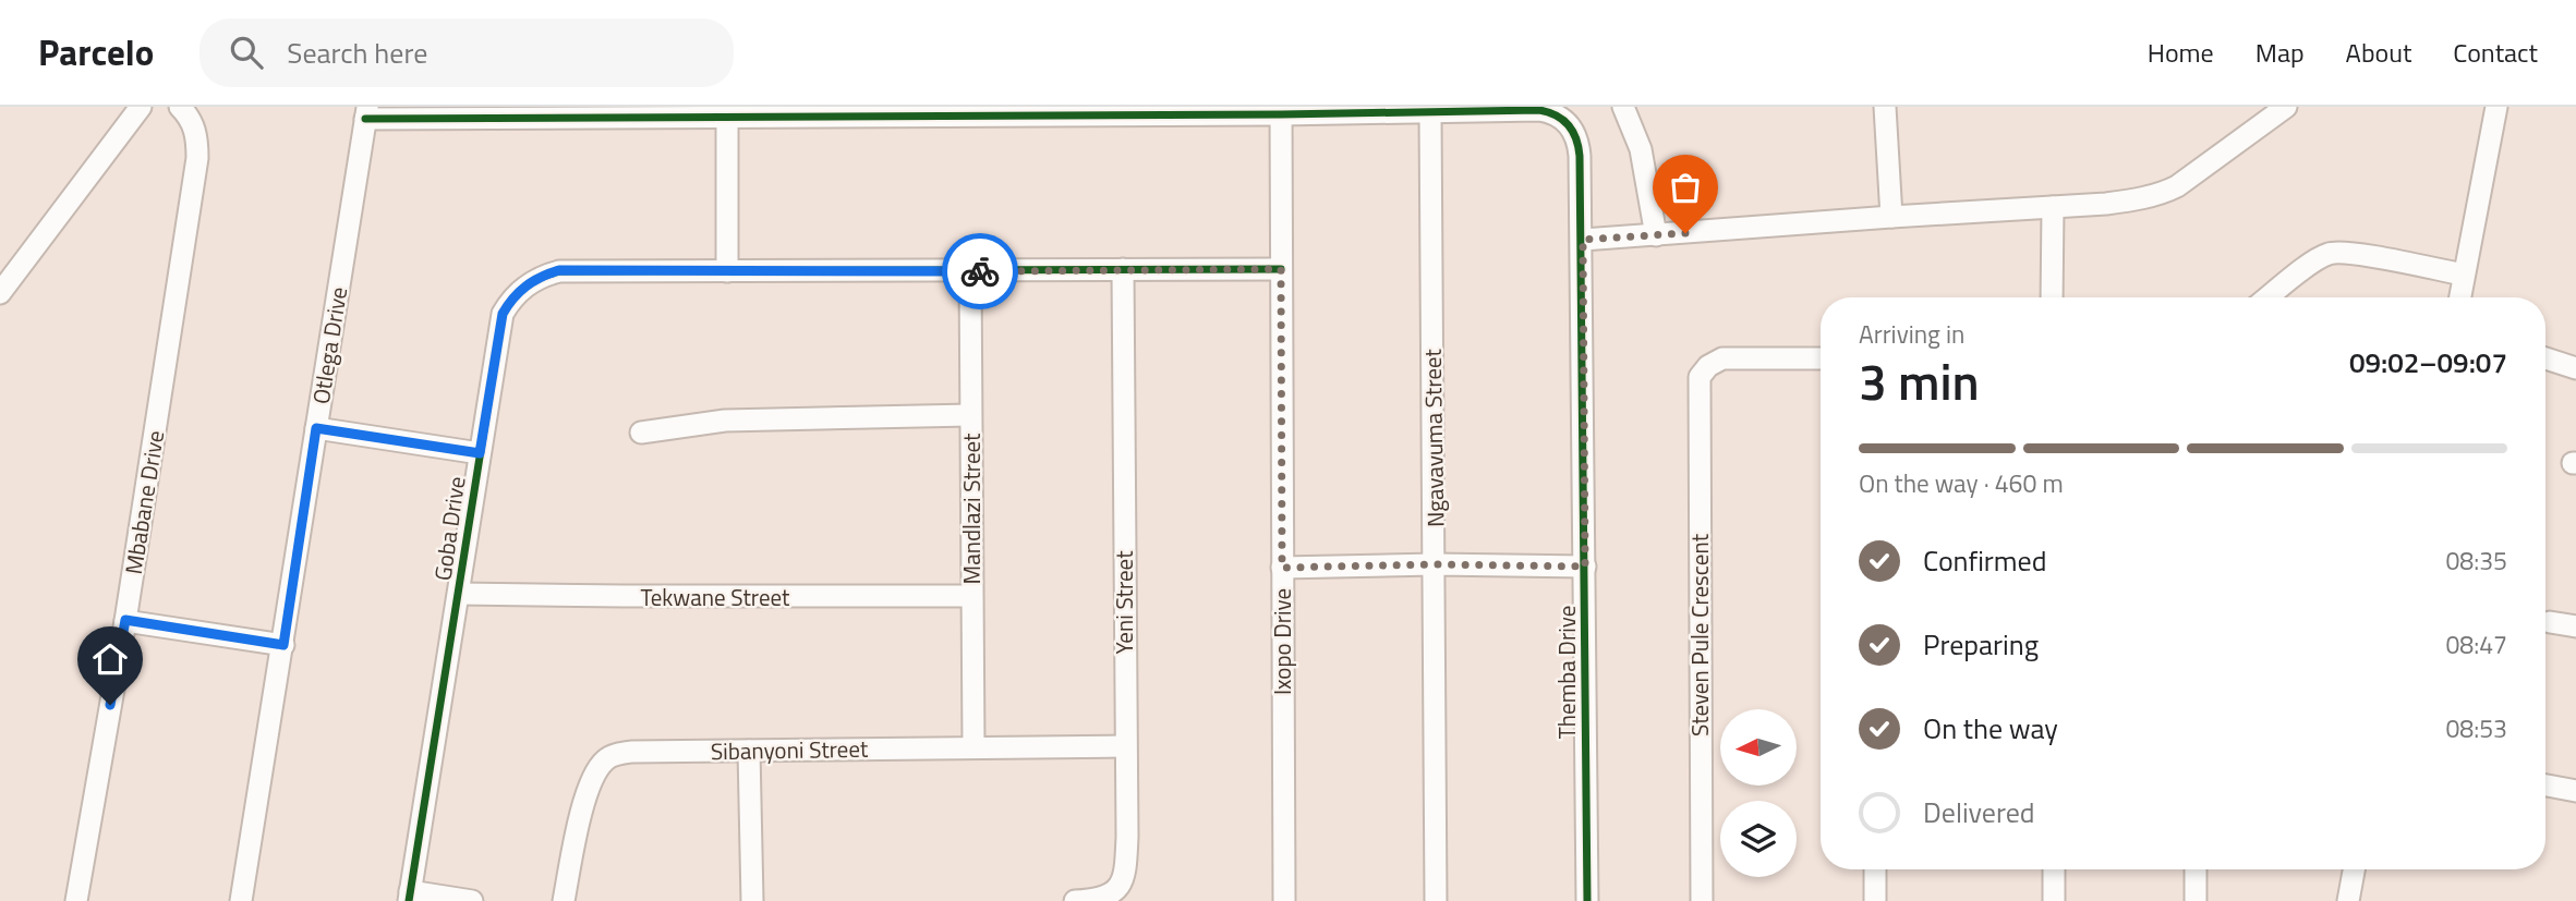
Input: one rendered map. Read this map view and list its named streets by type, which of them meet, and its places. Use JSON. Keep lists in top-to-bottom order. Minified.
{"streets":{"street":["Otlega Drive","Ngavavuma Street","Mbabane Drive","Mandlazi Street","Goba Drive","Tekwane Street","Yeni Street","Steven Pule Crescent","Ixopo Drive","Themba Drive","Sibanyoni Street"]},"crossings":[["Ngavavuma Street","Themba Drive"],["Mandlazi Street","Goba Drive"],["Mandlazi Street","Tekwane Street"],["Mandlazi Street","Sibanyoni Street"],["Goba Drive","Tekwane Street"],["Goba Drive","Yeni Street"],["Goba Drive","Ixopo Drive"],["Yeni Street","Sibanyoni Street"]],"north":"left","page":{"header":"Parcelo","search":"Search here","nav":["Home","Map","About","Contact"],"heading":["3 min","Arriving in","09:02–09:07"],"bar":"On the way · 460 m","list":[["Confirmed","08:35"],["Preparing","08:47"],["On the way","08:53"],"Delivered"]}}
